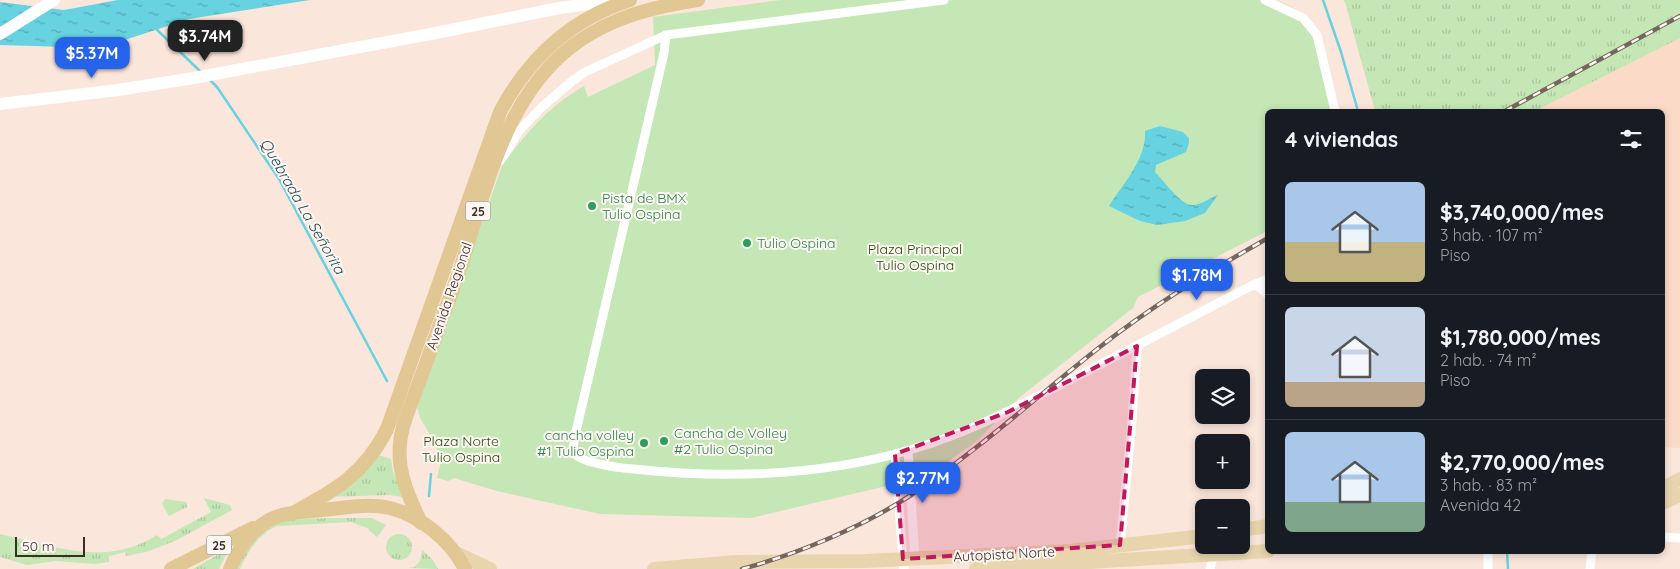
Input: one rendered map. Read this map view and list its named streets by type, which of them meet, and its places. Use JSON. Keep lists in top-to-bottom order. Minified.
{"streets":{"highway":["25","Avenida Regional"],"main road":["Autopista Norte"]},"crossings":[["25","Avenida Regional"]],"water":["Quebrada La Señorita"],"parks":["Plaza Principal Tulio Ospina","Plaza Norte Tulio Ospina"],"places":["Pista de BMX Tulio Ospina","Tulio Ospina","Cancha de Volley #2 Tulio Ospina","cancha volley #1 Tulio Ospina"],"scale_bar":"50 m","page":{"price":["$3.74M","$5.37M","$1.78M","$2.77M"],"heading":"4 viviendas","list":[{"name":"$3,740,000/mes","note":"3 hab. · 107 m² · Piso"},{"name":"$1,780,000/mes","note":"2 hab. · 74 m² · Piso"},{"name":"$2,770,000/mes","note":"3 hab. · 83 m² · Avenida 42"}],"map_buttons":["+","−"],"scale":"50 m"}}
